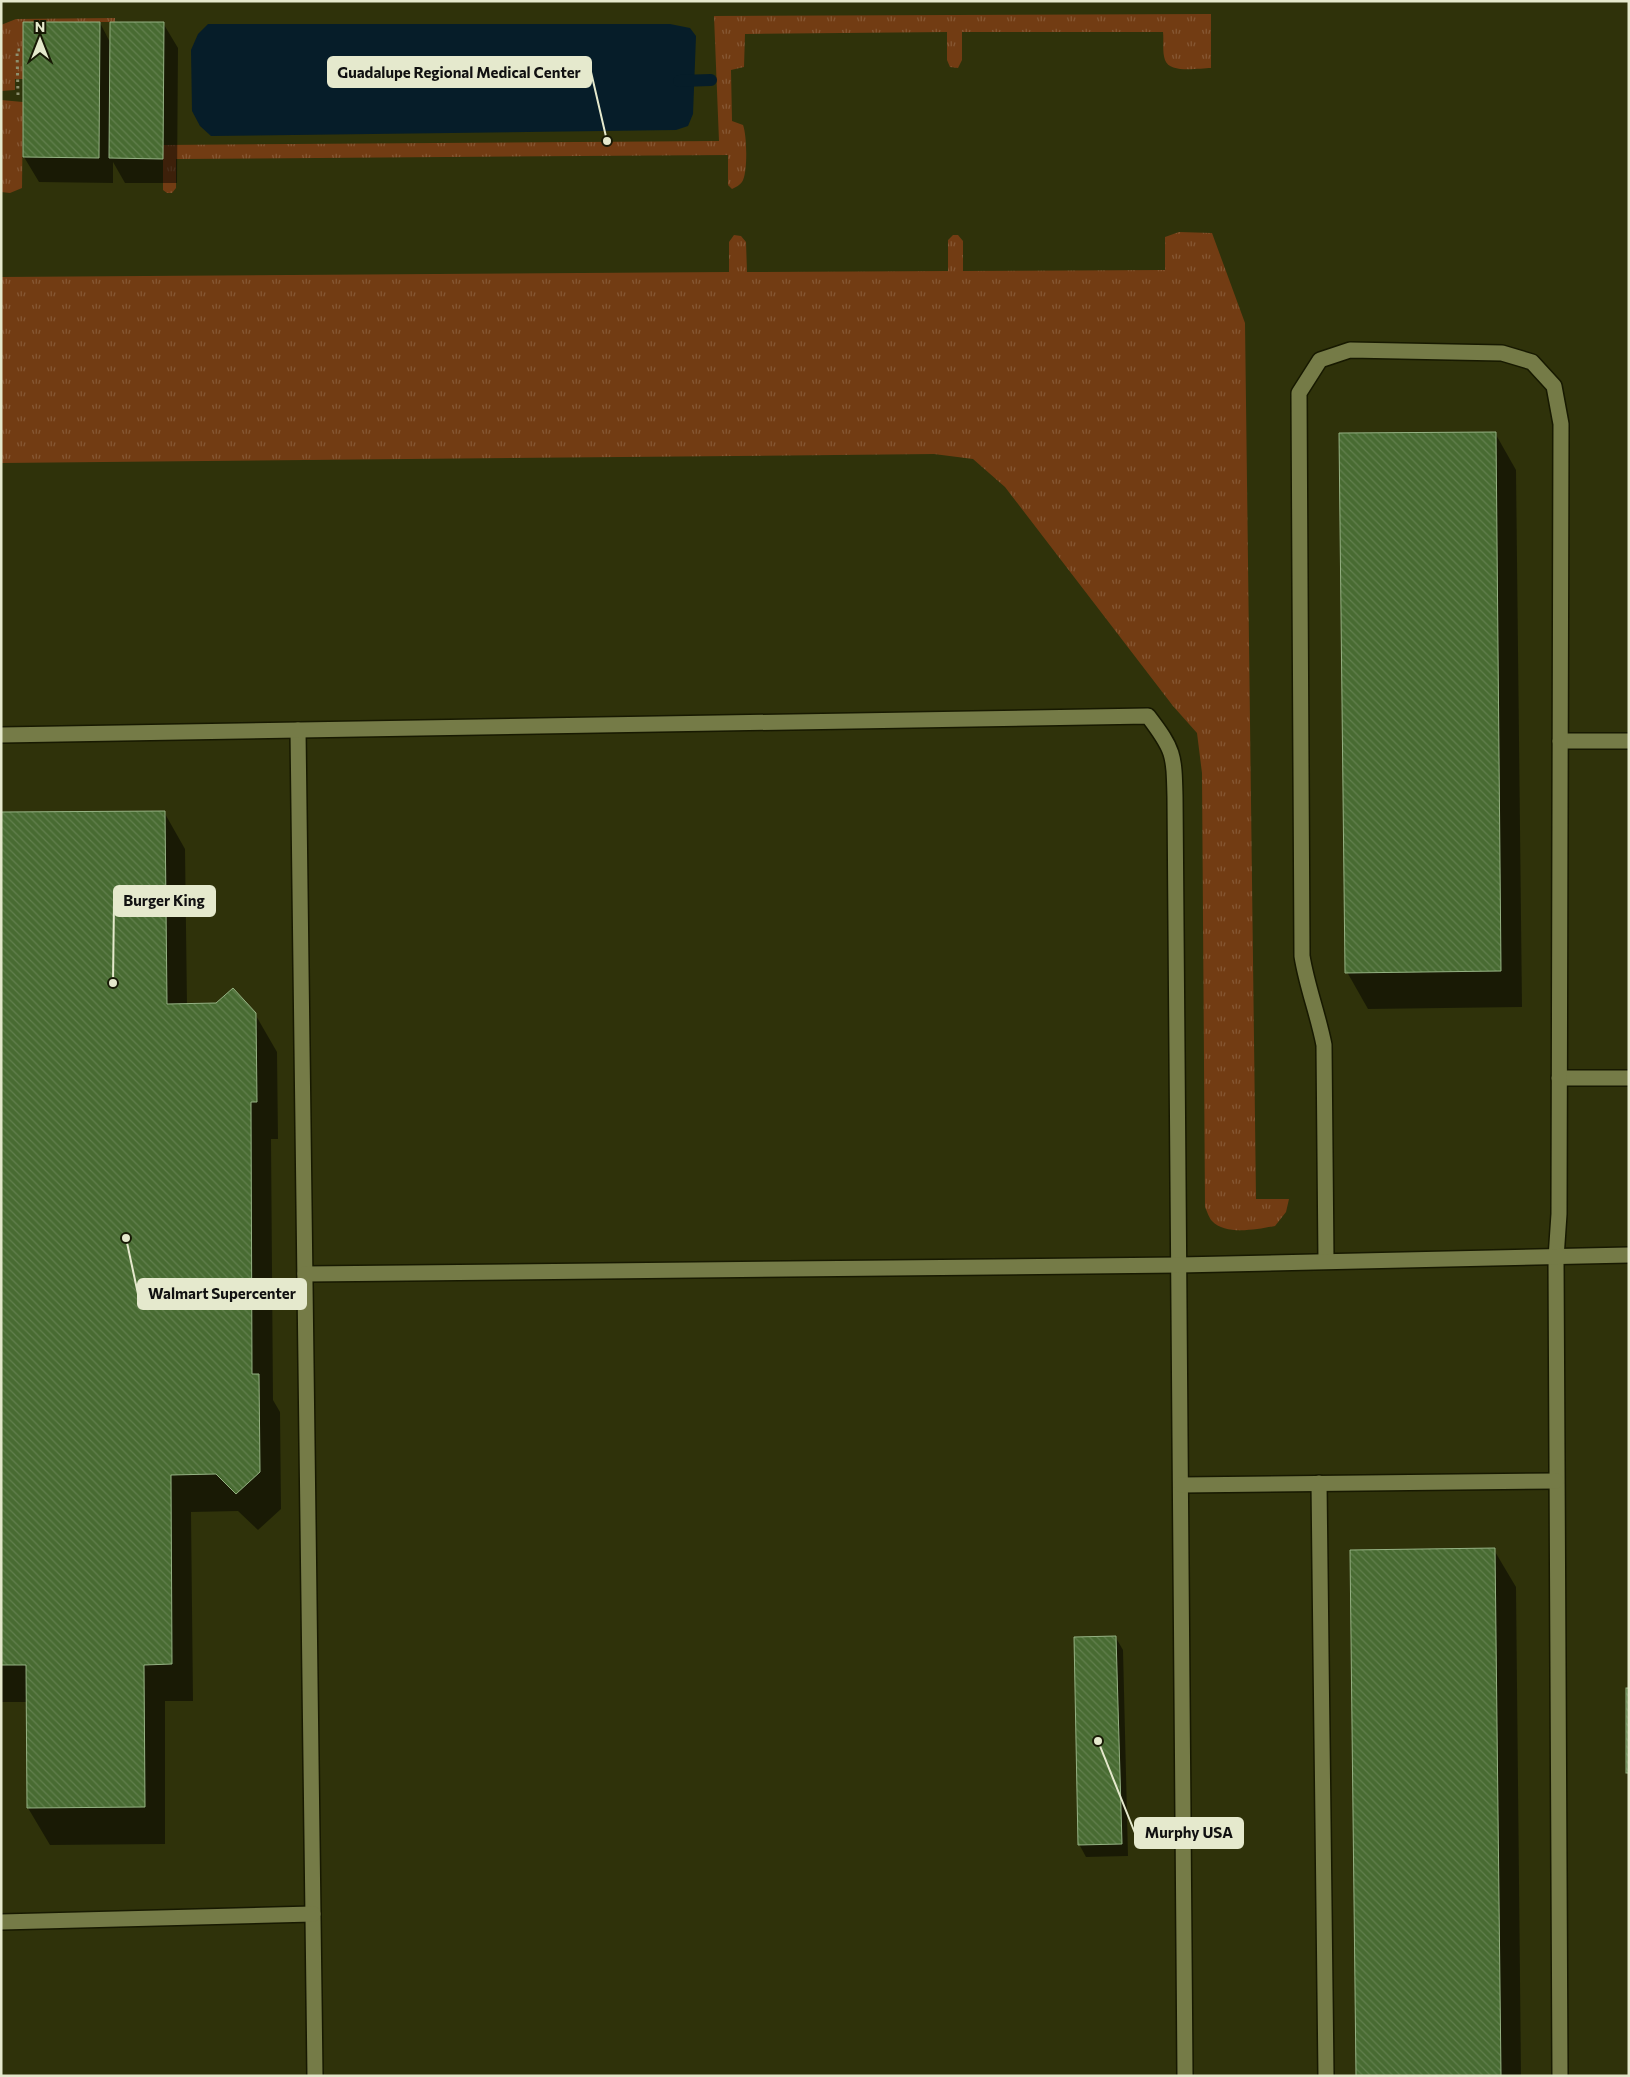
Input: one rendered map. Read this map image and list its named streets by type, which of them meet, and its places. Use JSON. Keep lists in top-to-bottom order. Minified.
{"places":["Guadalupe Regional Medical Center","Burger King","Walmart Supercenter","Murphy USA"],"north":"top"}
